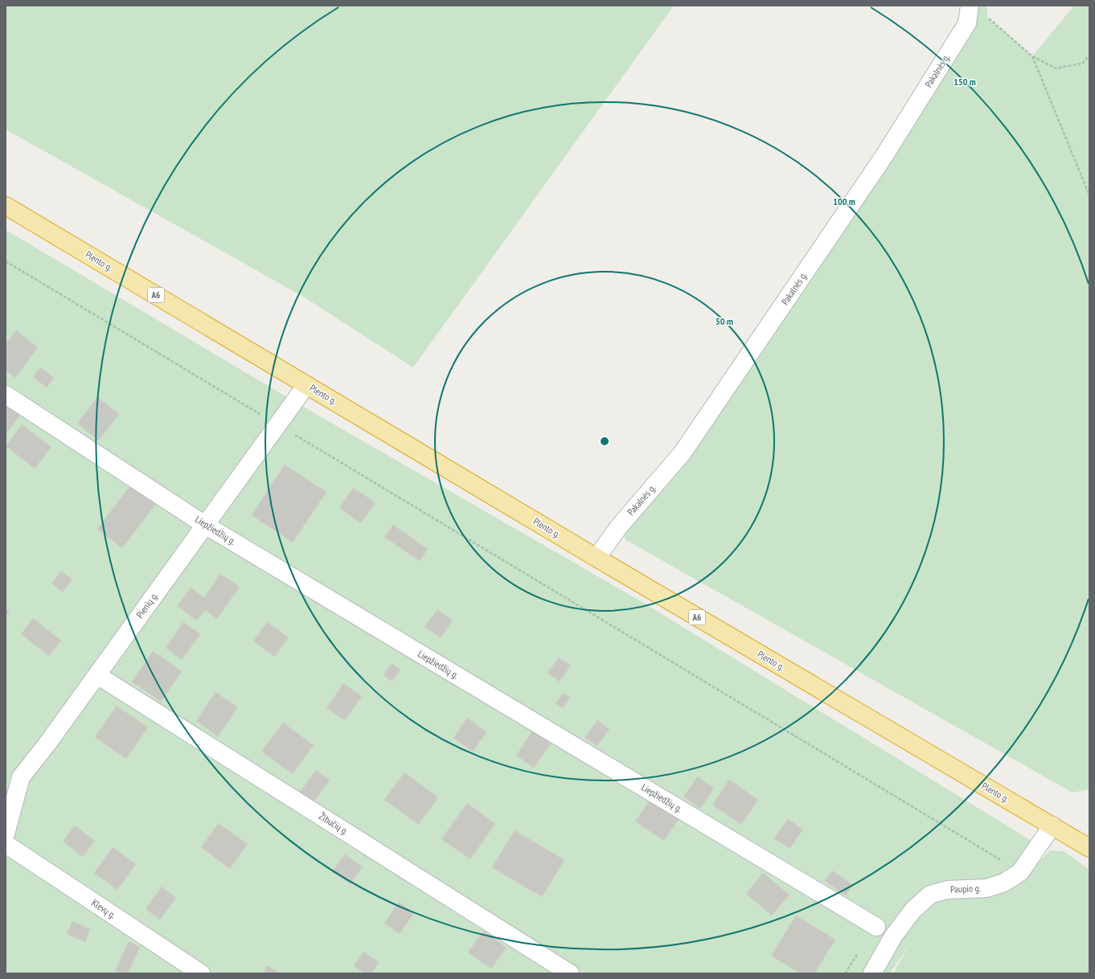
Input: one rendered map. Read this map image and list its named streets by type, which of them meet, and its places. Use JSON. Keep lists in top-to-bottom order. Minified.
{"streets":{"highway":["Plento g.","A6"],"street":["Pakalnės g.","Liepžiedžių g.","Pienių g.","Žibučių g.","Paupio g.","Klevų g."]},"crossings":[["Pakalnės g.","Plento g."],["Plento g.","Pienių g."],["Plento g.","Paupio g."],["Liepžiedžių g.","Pienių g."],["Pienių g.","Žibučių g."]],"rings":["150 m","100 m","50 m"]}
